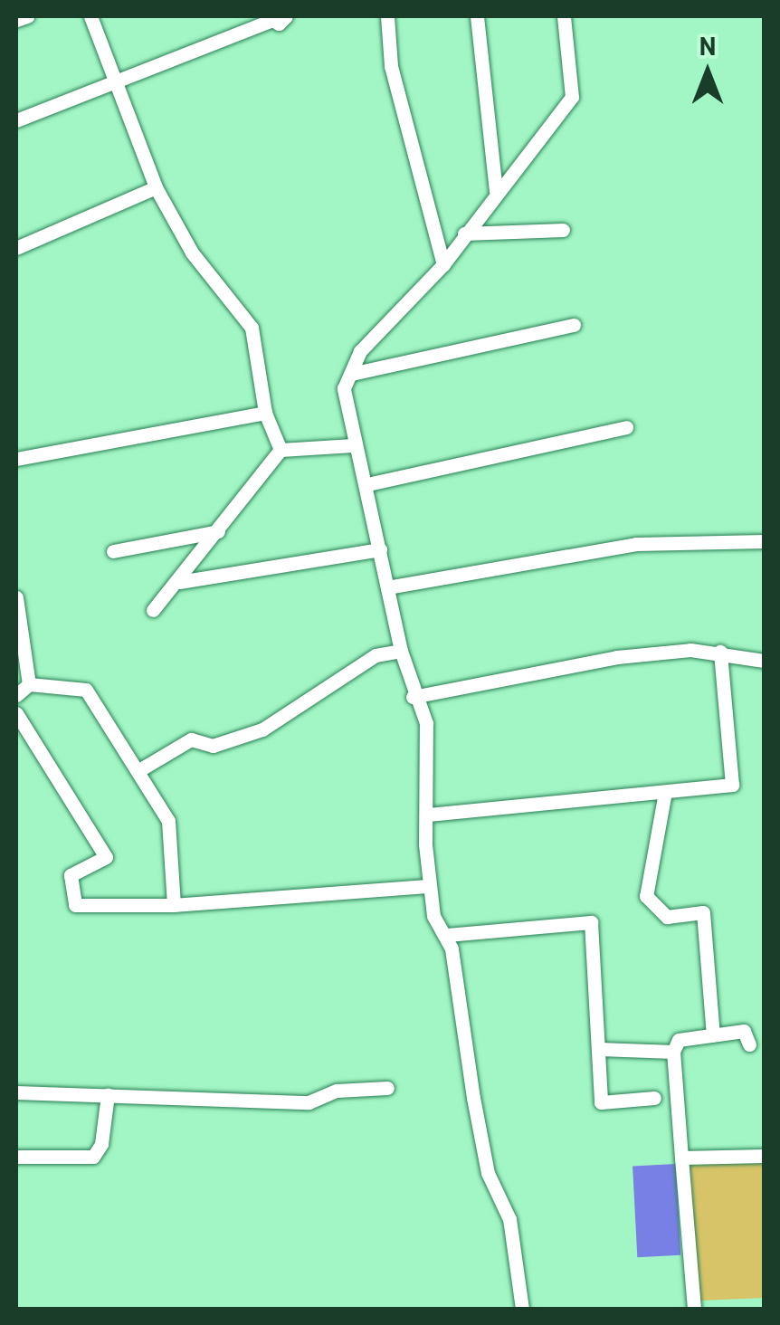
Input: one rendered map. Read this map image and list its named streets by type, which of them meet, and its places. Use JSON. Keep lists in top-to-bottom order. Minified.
{"north":"top"}
